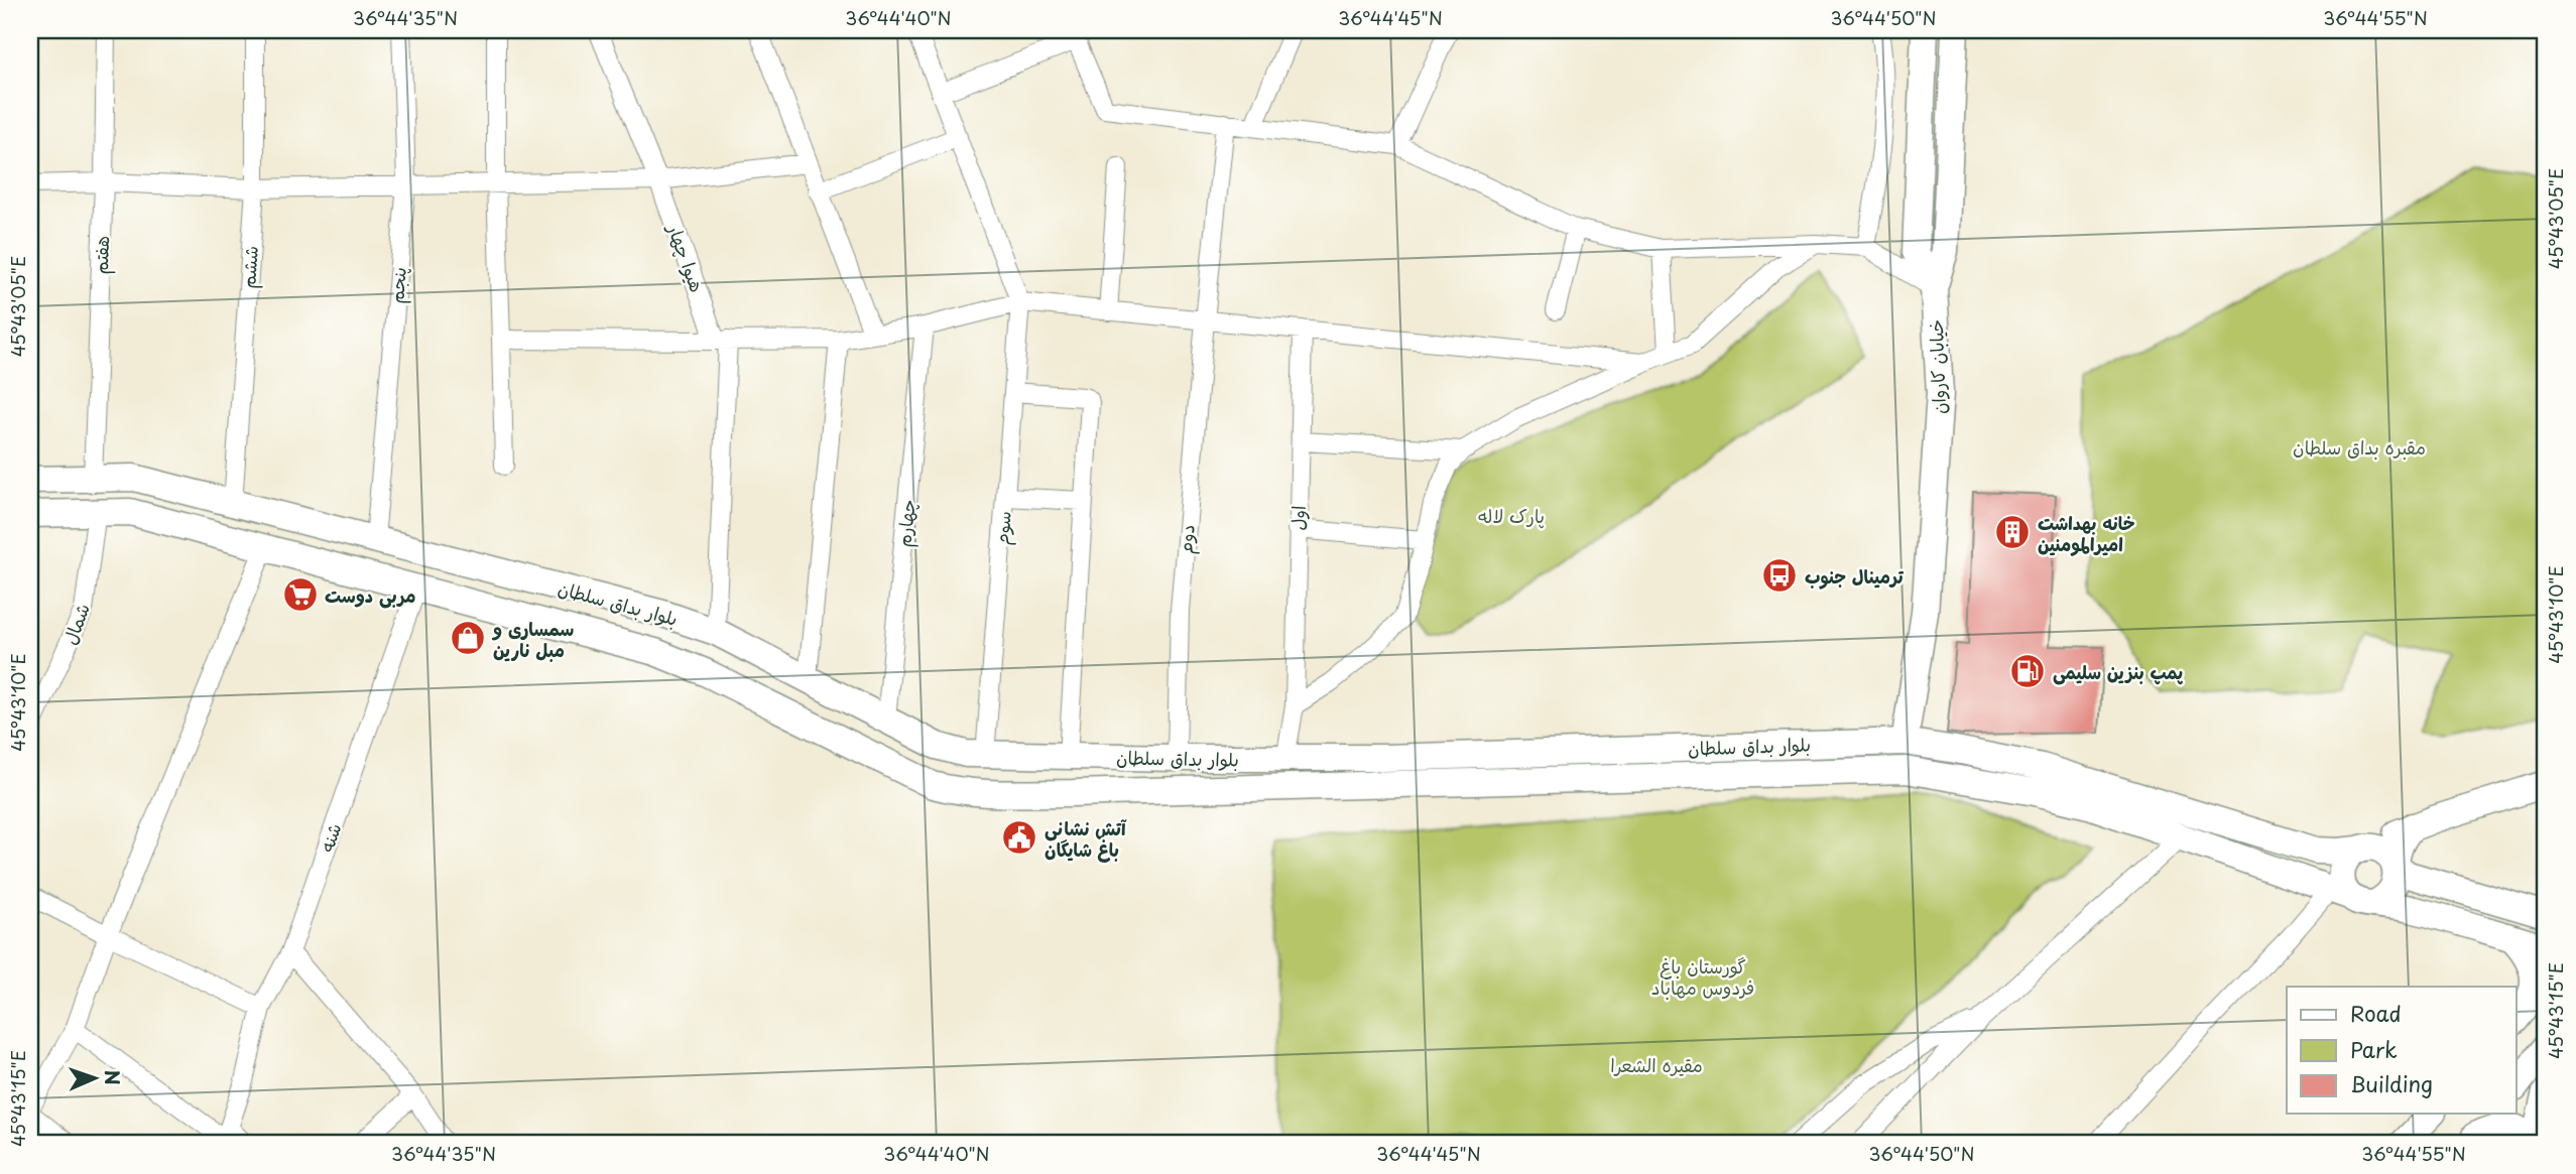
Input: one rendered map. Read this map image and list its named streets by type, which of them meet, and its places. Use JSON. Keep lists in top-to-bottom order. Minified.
{"streets":{"main road":["خیابان کاروان","بلوار بداق سلطان"],"street":["هفتم","هیوا چهار","ششم","پنجم","اول","چهارم","سوم","دوم","شمال","شنه"]},"crossings":[["هفتم","بلوار بداق سلطان"],["ششم","بلوار بداق سلطان"],["پنجم","بلوار بداق سلطان"],["خیابان کاروان","بلوار بداق سلطان"],["اول","بلوار بداق سلطان"],["چهارم","بلوار بداق سلطان"],["سوم","بلوار بداق سلطان"],["دوم","بلوار بداق سلطان"],["بلوار بداق سلطان","شمال"],["بلوار بداق سلطان","شنه"]],"parks":["مقبره بداق سلطان","پارک لاله","گورستان باغ فردوس مهاباد","مقیره الشعرا"],"places":{"building":["خانه بهداشت امیرالمومنین"],"bus stop":["ترمینال جنوب"],"supermarket":["مربی دوست"],"shop":["سمساری و مبل نارین"],"fuel station":["پمپ بنزین سلیمی"],"public building":["آتش نشانی باغ شایگان"]},"legend":["Road","Park","Building"],"north":"right","coordinates":["36°44'35\"N","36°44'40\"N","36°44'45\"N","36°44'50\"N","36°44'55\"N","45°43'05\"E","45°43'10\"E","45°43'15\"E"]}
